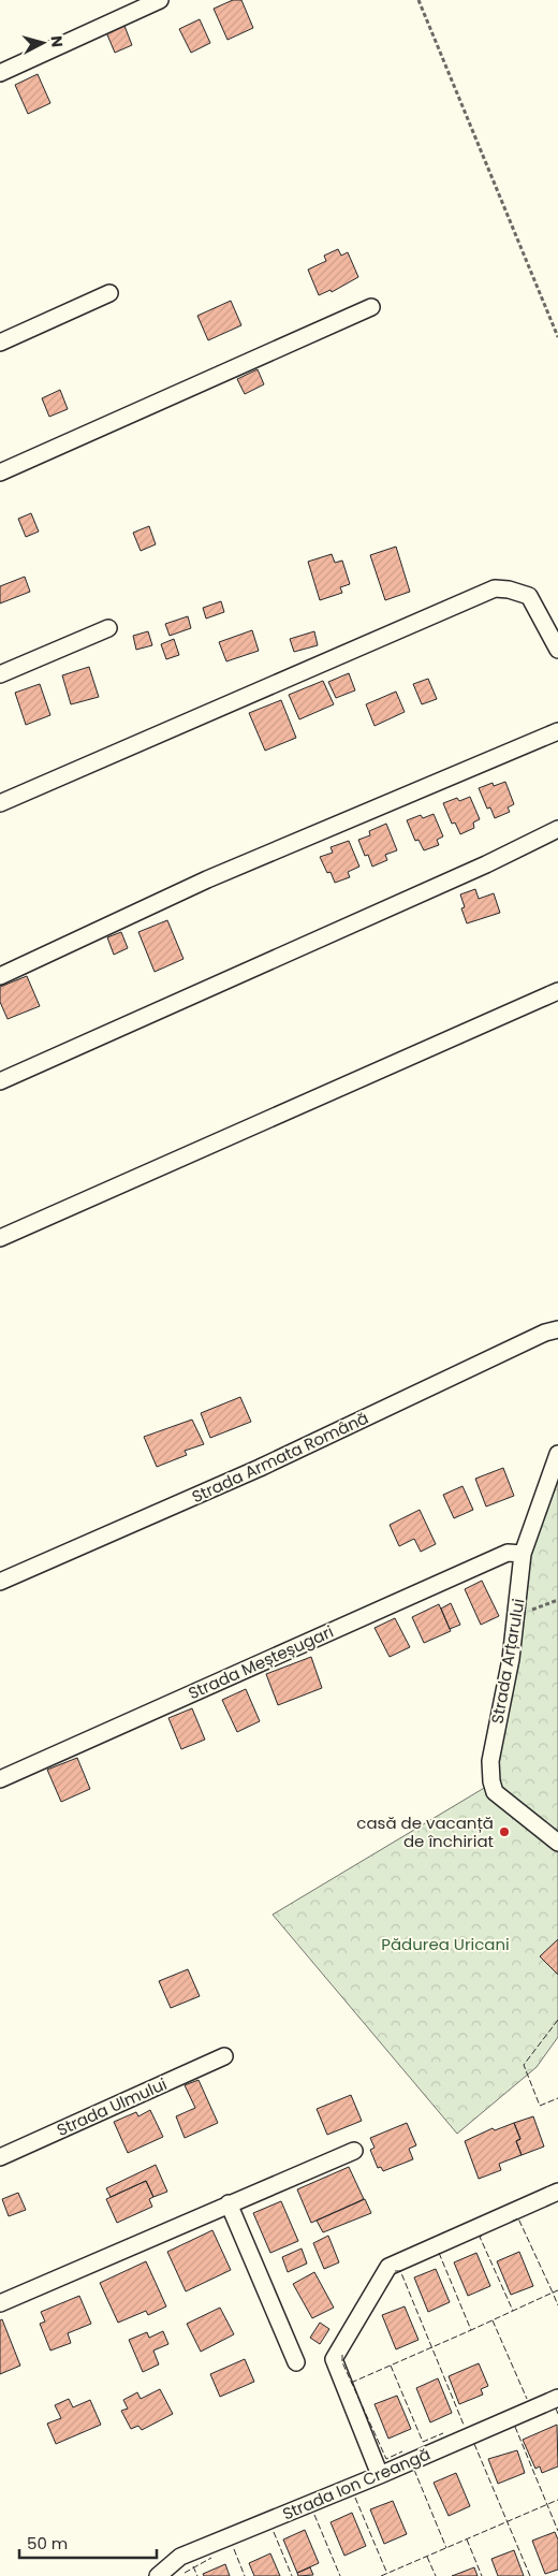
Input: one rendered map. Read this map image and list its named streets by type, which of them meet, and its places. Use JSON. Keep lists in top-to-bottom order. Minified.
{"streets":{"street":["Strada Armata Română","Strada Arțarului","Strada Meșteșugari","Strada Ulmului","Strada Ion Creangă"]},"crossings":[["Strada Arțarului","Strada Meșteșugari"]],"parks":["Pădurea Uricani"],"places":["casă de vacanță de închiriat"],"scale_bar":"50 m","north":"right"}
